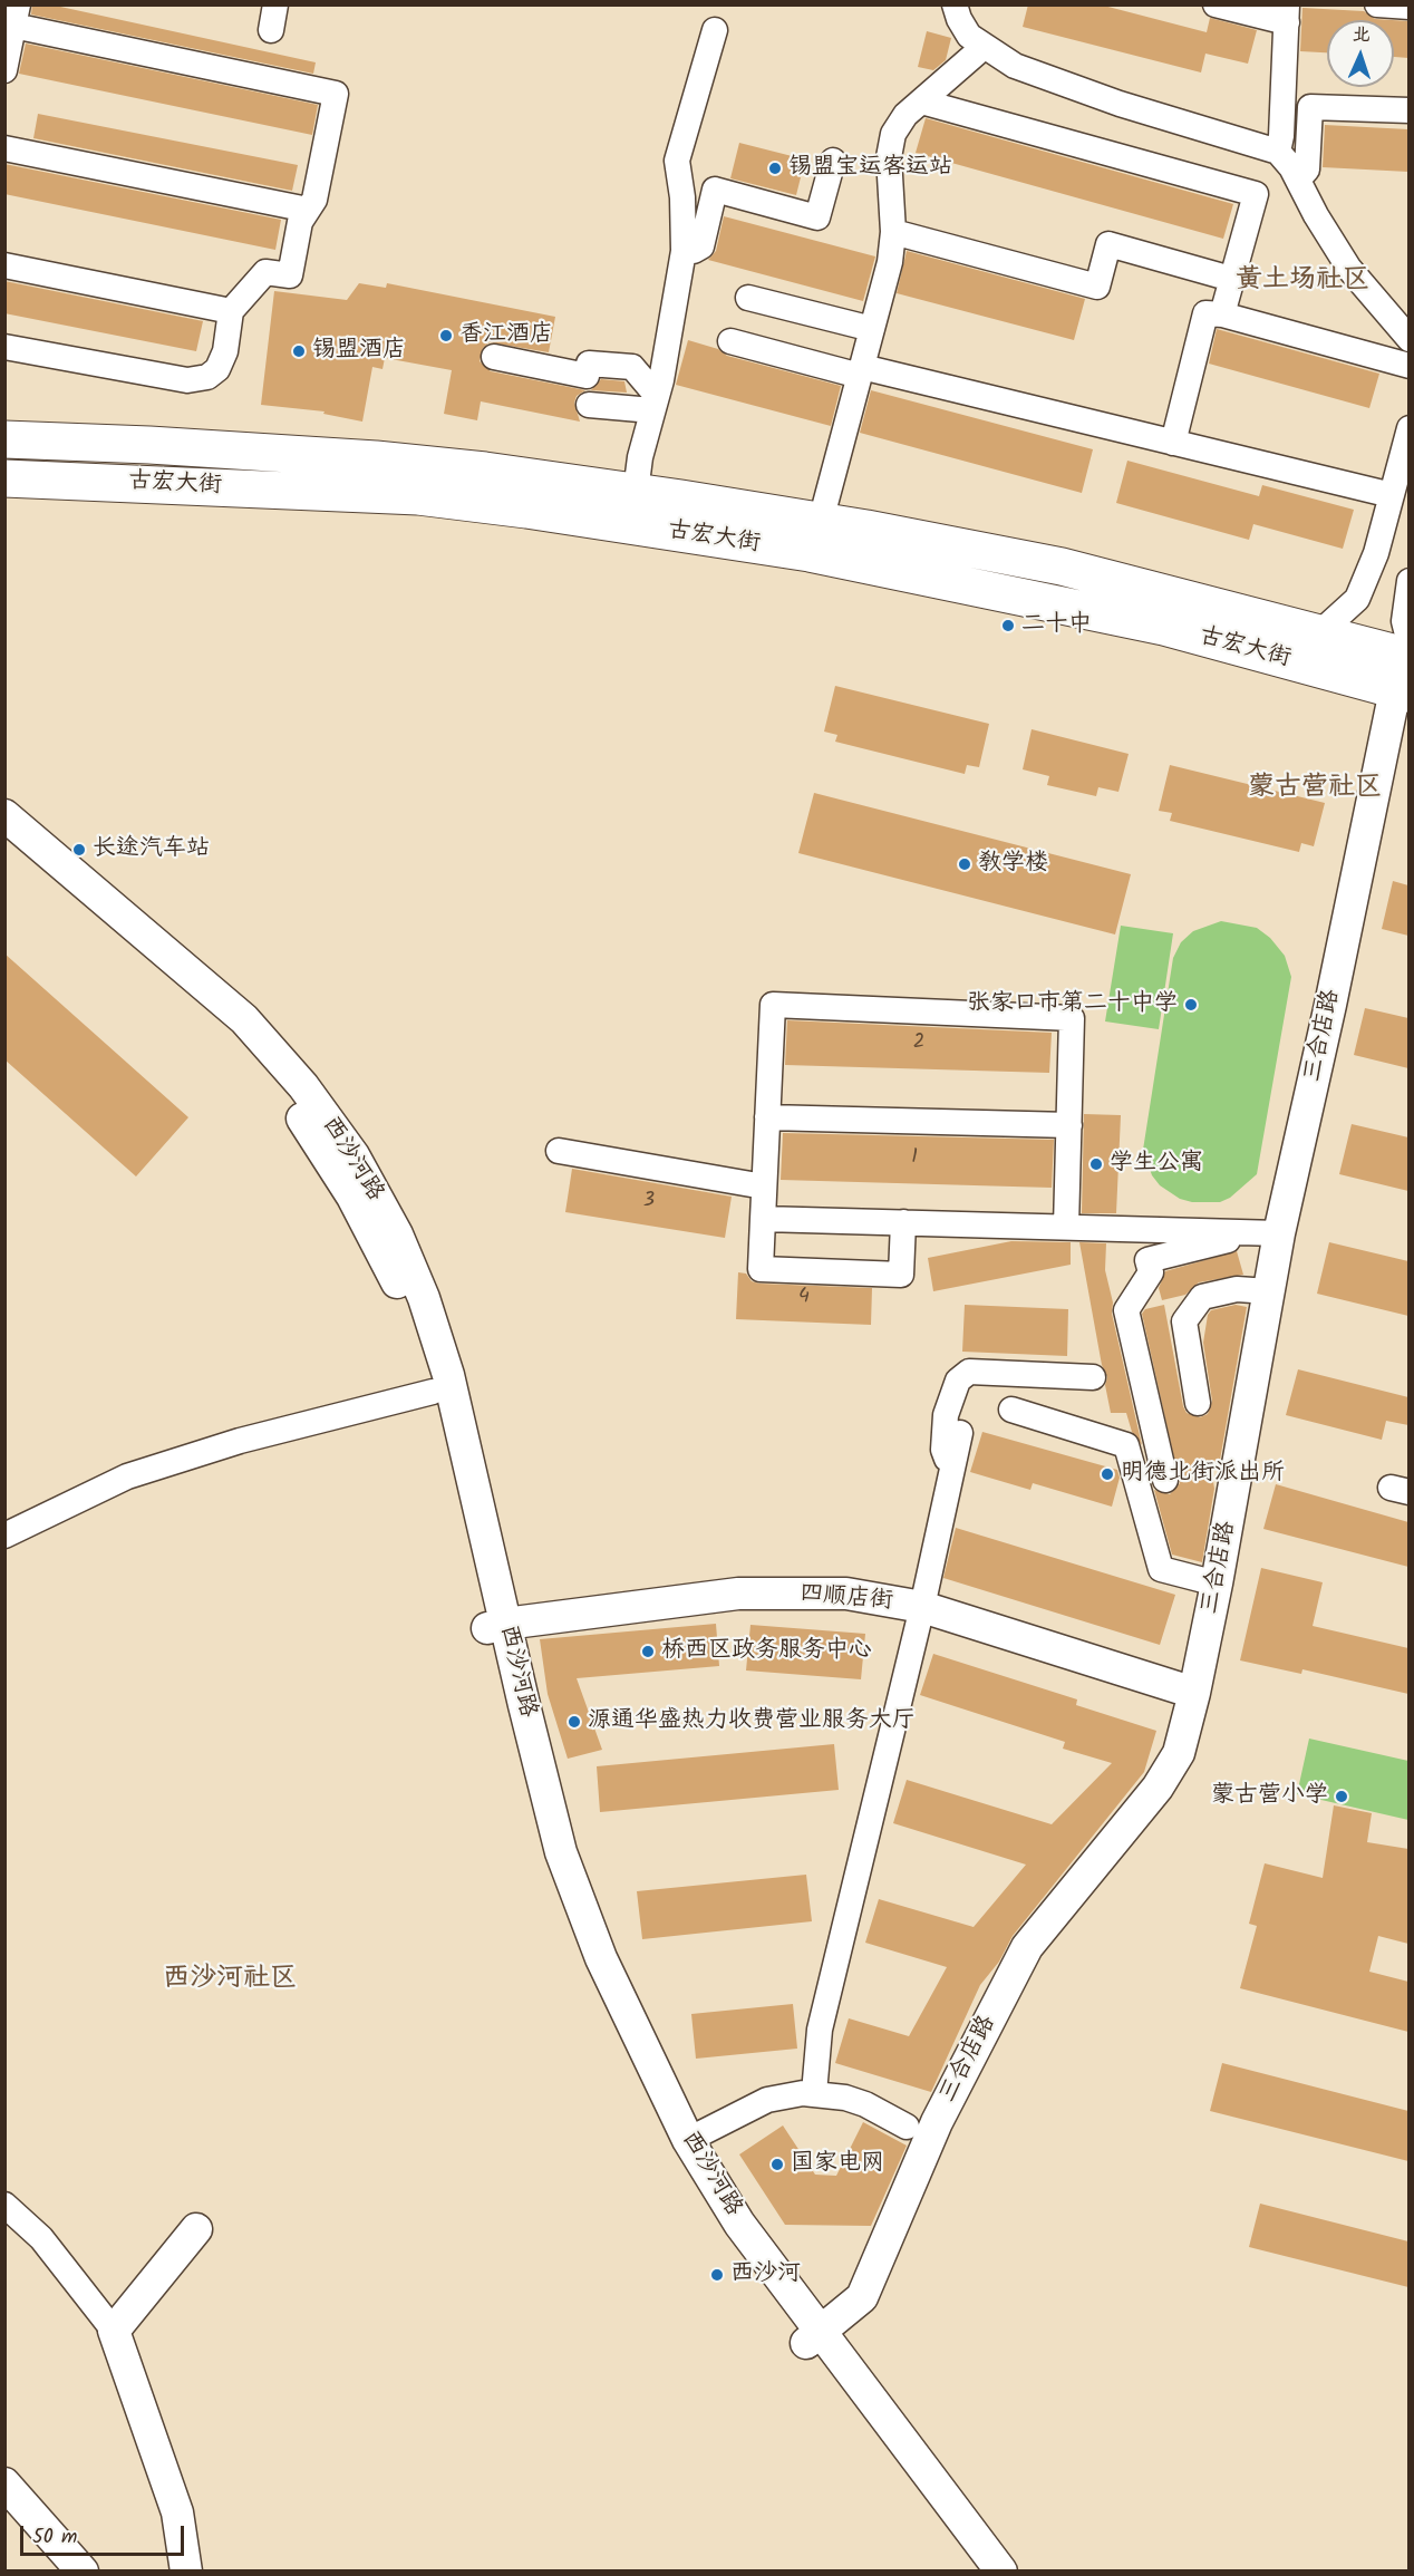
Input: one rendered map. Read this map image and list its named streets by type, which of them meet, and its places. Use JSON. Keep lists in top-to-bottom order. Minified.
{"streets":{"main road":["古宏大街"],"street":["三合店路","西沙河路","四顺店街"]},"crossings":[["古宏大街","三合店路"],["三合店路","西沙河路"],["三合店路","四顺店街"],["西沙河路","四顺店街"]],"districts":["黄土场社区","蒙古营社区","西沙河社区"],"places":["锡盟宝运客运站","香江酒店","锡盟酒店","二十中","长途汽车站","教学楼","张家口市第二十中学","学生公寓","明德北街派出所","桥西区政务服务中心","源通华盛热力收费营业服务大厅","蒙古营小学","国家电网","西沙河"],"house_numbers":["2","1","3","4"],"scale_bar":"50 m","north":"top"}
